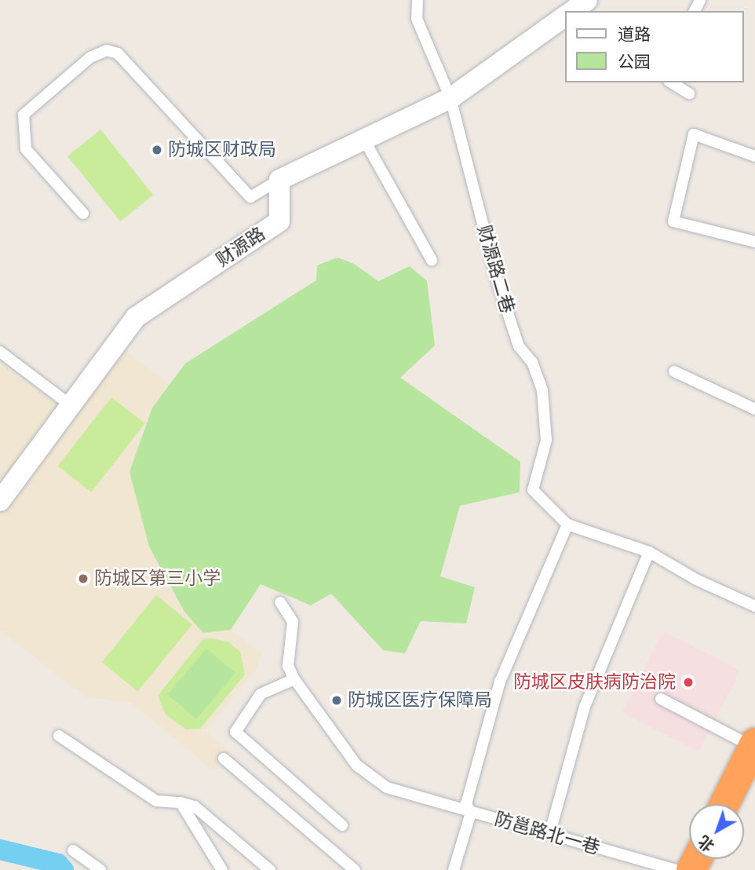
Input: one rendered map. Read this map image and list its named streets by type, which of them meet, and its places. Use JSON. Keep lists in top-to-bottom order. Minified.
{"streets":{"street":["财源路"],"lane":["财源路二巷","防邕路北一巷"]},"places":["防城区财政局","防城区第三小学","防城区皮肤病防治院","防城区医疗保障局"],"legend":["道路","公园"],"north":"bottom left"}
